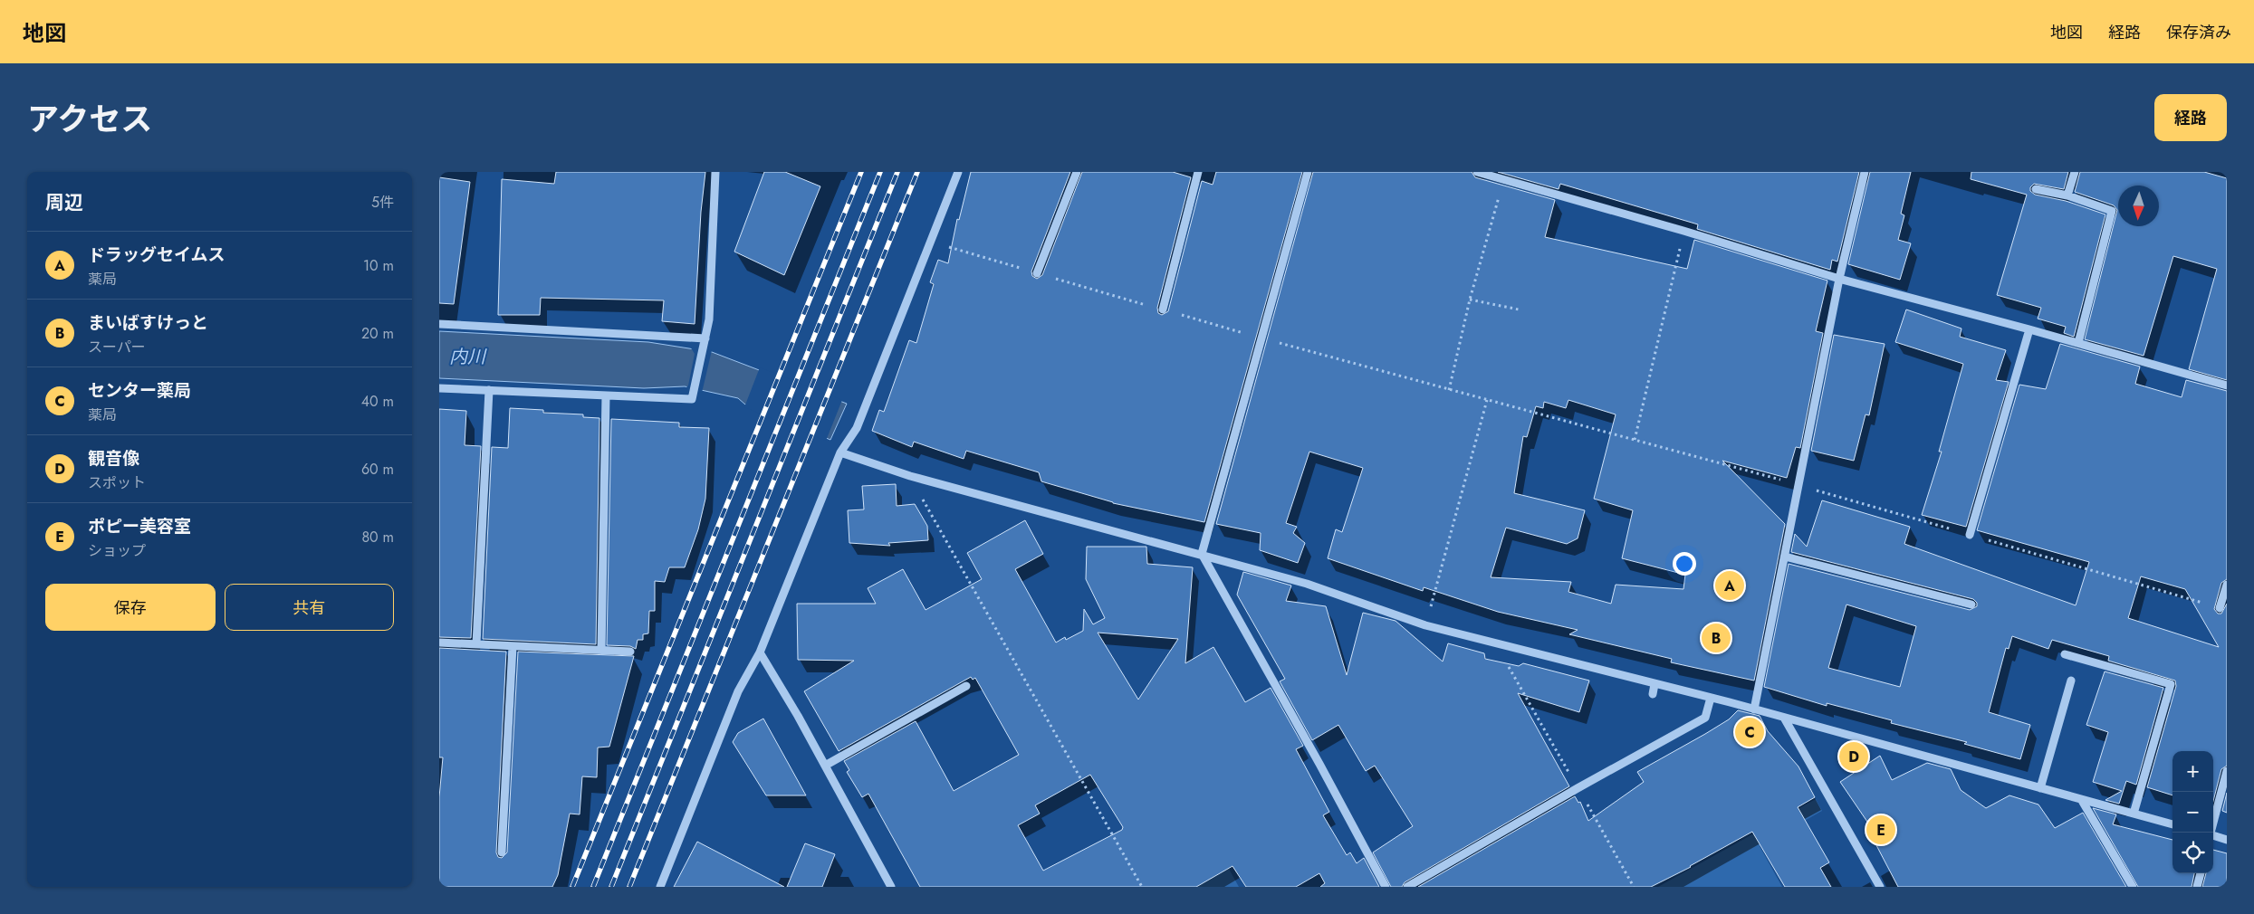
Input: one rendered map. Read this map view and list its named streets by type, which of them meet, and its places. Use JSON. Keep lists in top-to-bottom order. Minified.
{"water":["内川"],"north":"bottom","page":{"header":"地図","nav":["地図","経路","保存済み"],"title":"アクセス","buttons":["経路",["保存","共有"]],"heading":["周辺","5件"],"list":[{"mark":"A","name":"ドラッグセイムス","note":"薬局","value":"10 m"},{"mark":"B","name":"まいばすけっと","note":"スーパー","value":"20 m"},{"mark":"C","name":"センター薬局","note":"薬局","value":"40 m"},{"mark":"D","name":"観音像","note":"スポット","value":"60 m"},{"mark":"E","name":"ポピー美容室","note":"ショップ","value":"80 m"}],"pins":["A","B","C","D","E"],"map_buttons":["+","−"]}}
